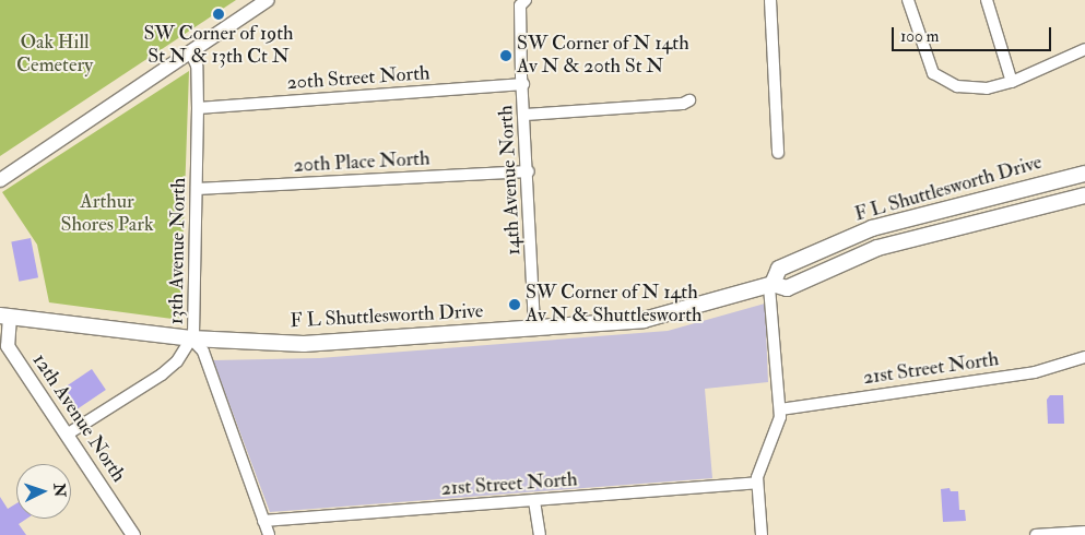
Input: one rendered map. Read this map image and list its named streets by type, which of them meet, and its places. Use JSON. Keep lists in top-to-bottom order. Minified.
{"streets":{"main road":["F L Shuttlesworth Drive"],"street":["20th Street North","20th Place North","14th Avenue North","13th Avenue North","21st Street North","12th Avenue North"]},"crossings":[["20th Street North","14th Avenue North"],["20th Street North","13th Avenue North"],["20th Place North","14th Avenue North"],["20th Place North","13th Avenue North"],["14th Avenue North","F L Shuttlesworth Drive"],["F L Shuttlesworth Drive","13th Avenue North"],["F L Shuttlesworth Drive","12th Avenue North"],["13th Avenue North","21st Street North"]],"parks":["Oak Hill Cemetery","Arthur Shores Park"],"places":["SW Corner of 19th St N & 13th Ct N","SW Corner of N 14th Av N & 20th St N","SW Corner of N 14th Av N & Shuttlesworth"],"scale_bar":"100 m","north":"right"}
